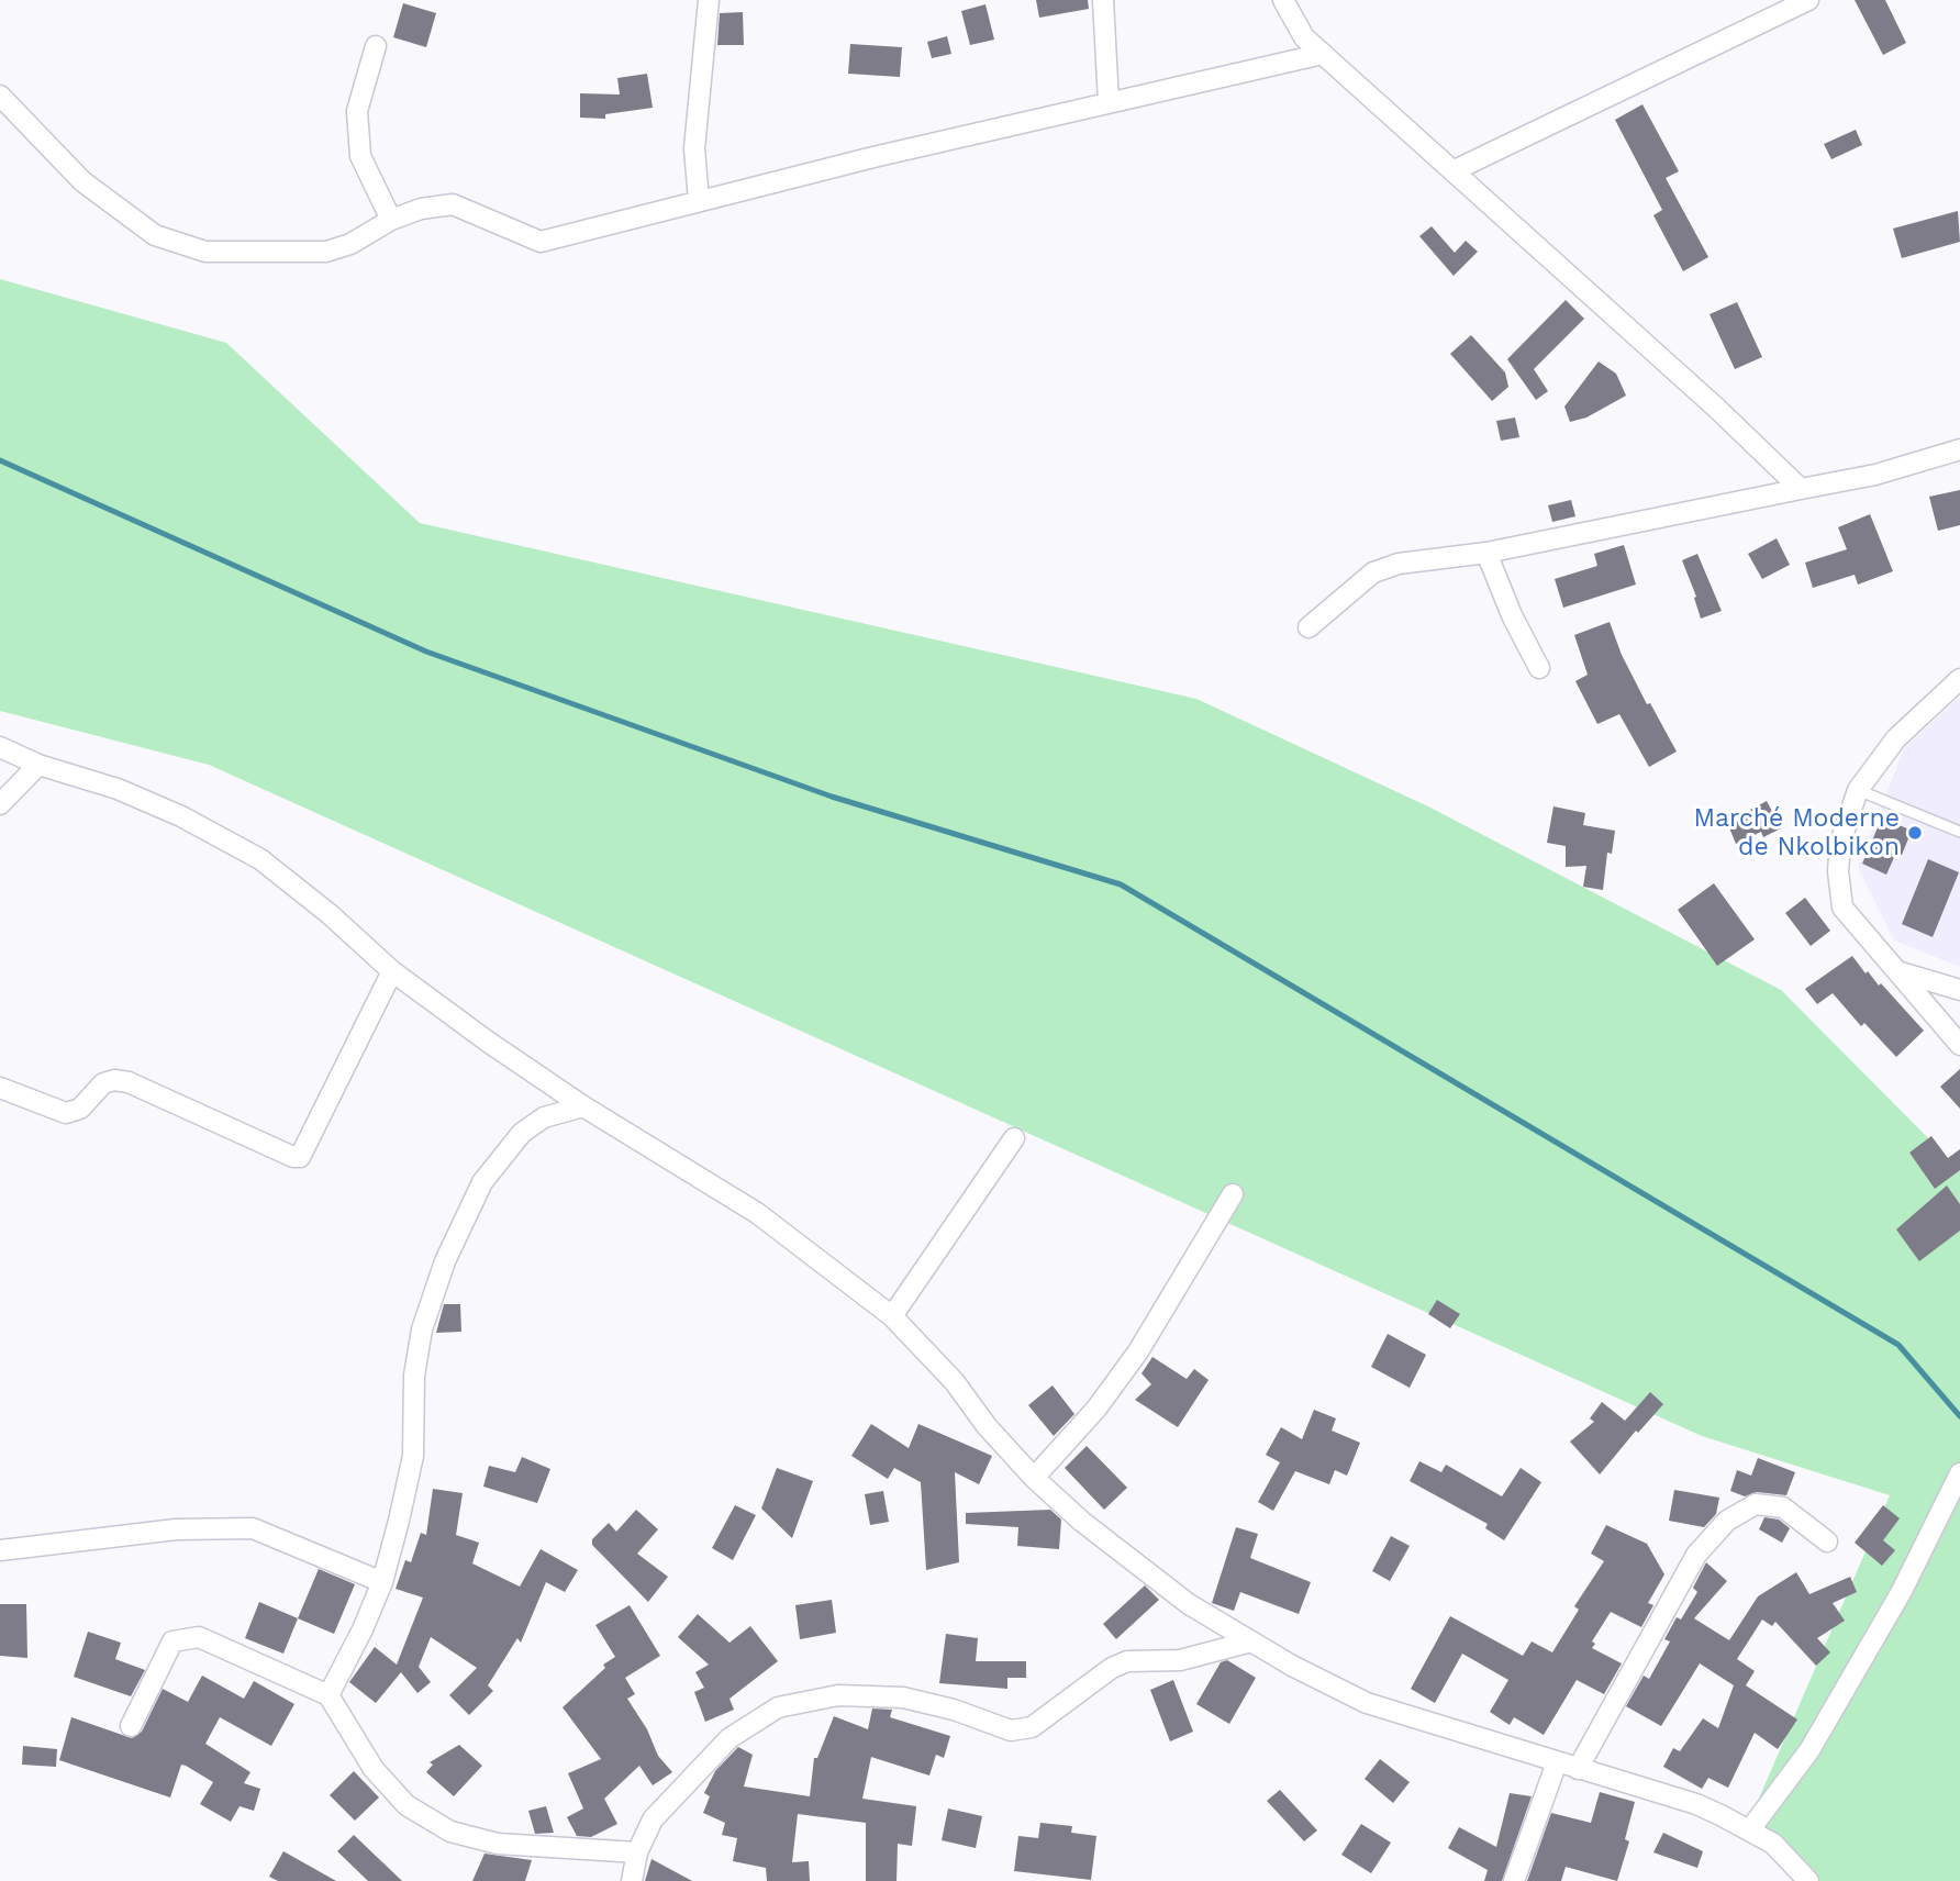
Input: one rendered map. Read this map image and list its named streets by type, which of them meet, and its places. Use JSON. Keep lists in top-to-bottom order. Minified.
{"places":["Marché Moderne de Nkolbikon"]}
